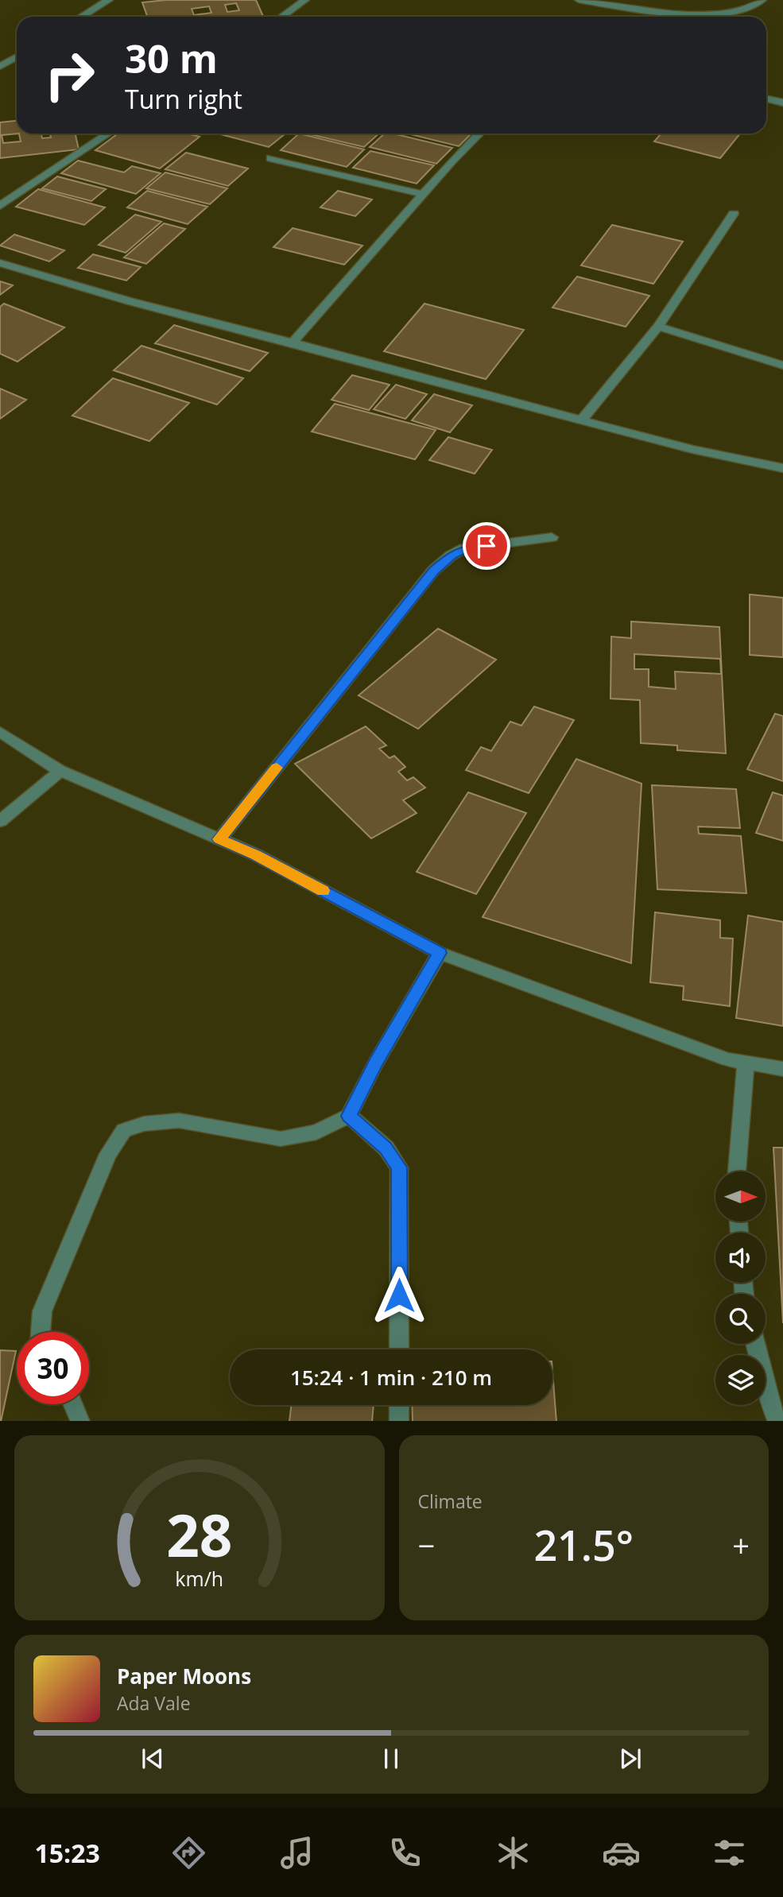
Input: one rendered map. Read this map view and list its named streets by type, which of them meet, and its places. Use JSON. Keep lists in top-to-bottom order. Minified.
{"north":"right","page":{"turn":["30 m","Turn right"],"limit":"30","trip":"15:24 · 1 min · 210 m","tile":"Climate","heat":["−","21.5°","+"],"song":["Paper Moons","Ada Vale"],"tabs":"15:23","gauge":["28","km/h"]}}
